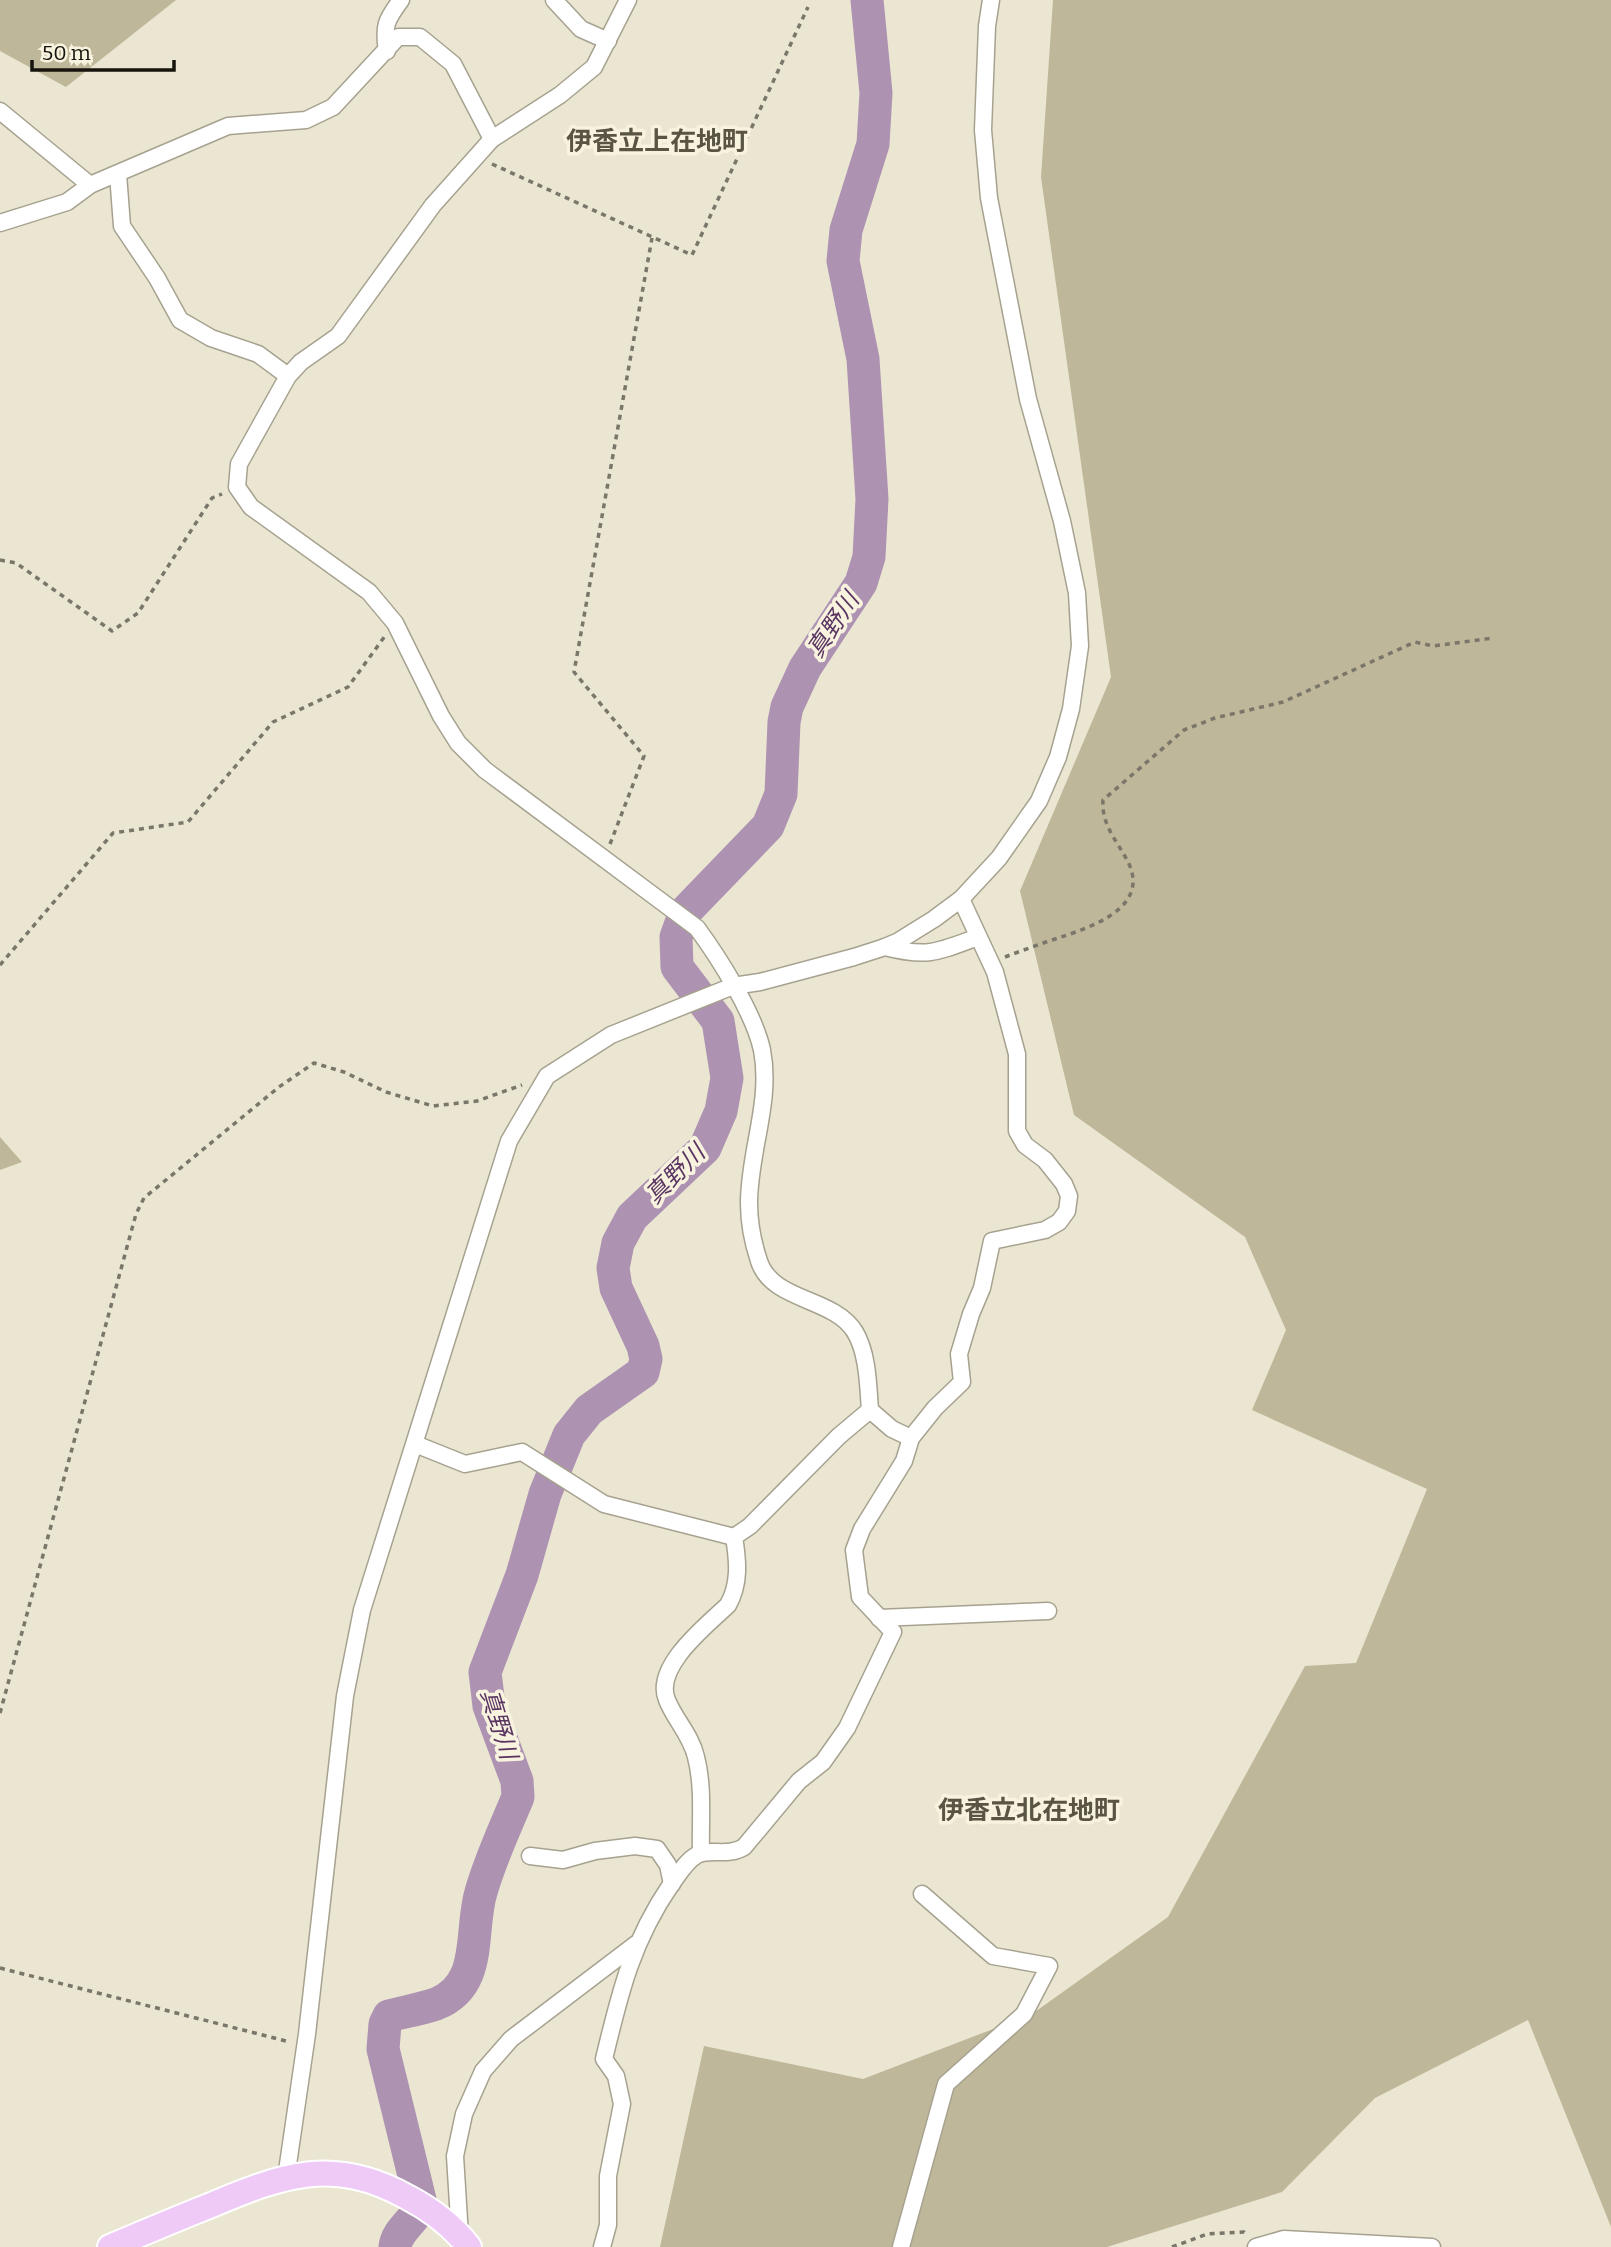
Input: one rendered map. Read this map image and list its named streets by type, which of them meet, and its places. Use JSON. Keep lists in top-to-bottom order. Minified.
{"districts":["伊香立上在地町","伊香立北在地町"],"water":["真野川"],"scale_bar":"50 m"}
